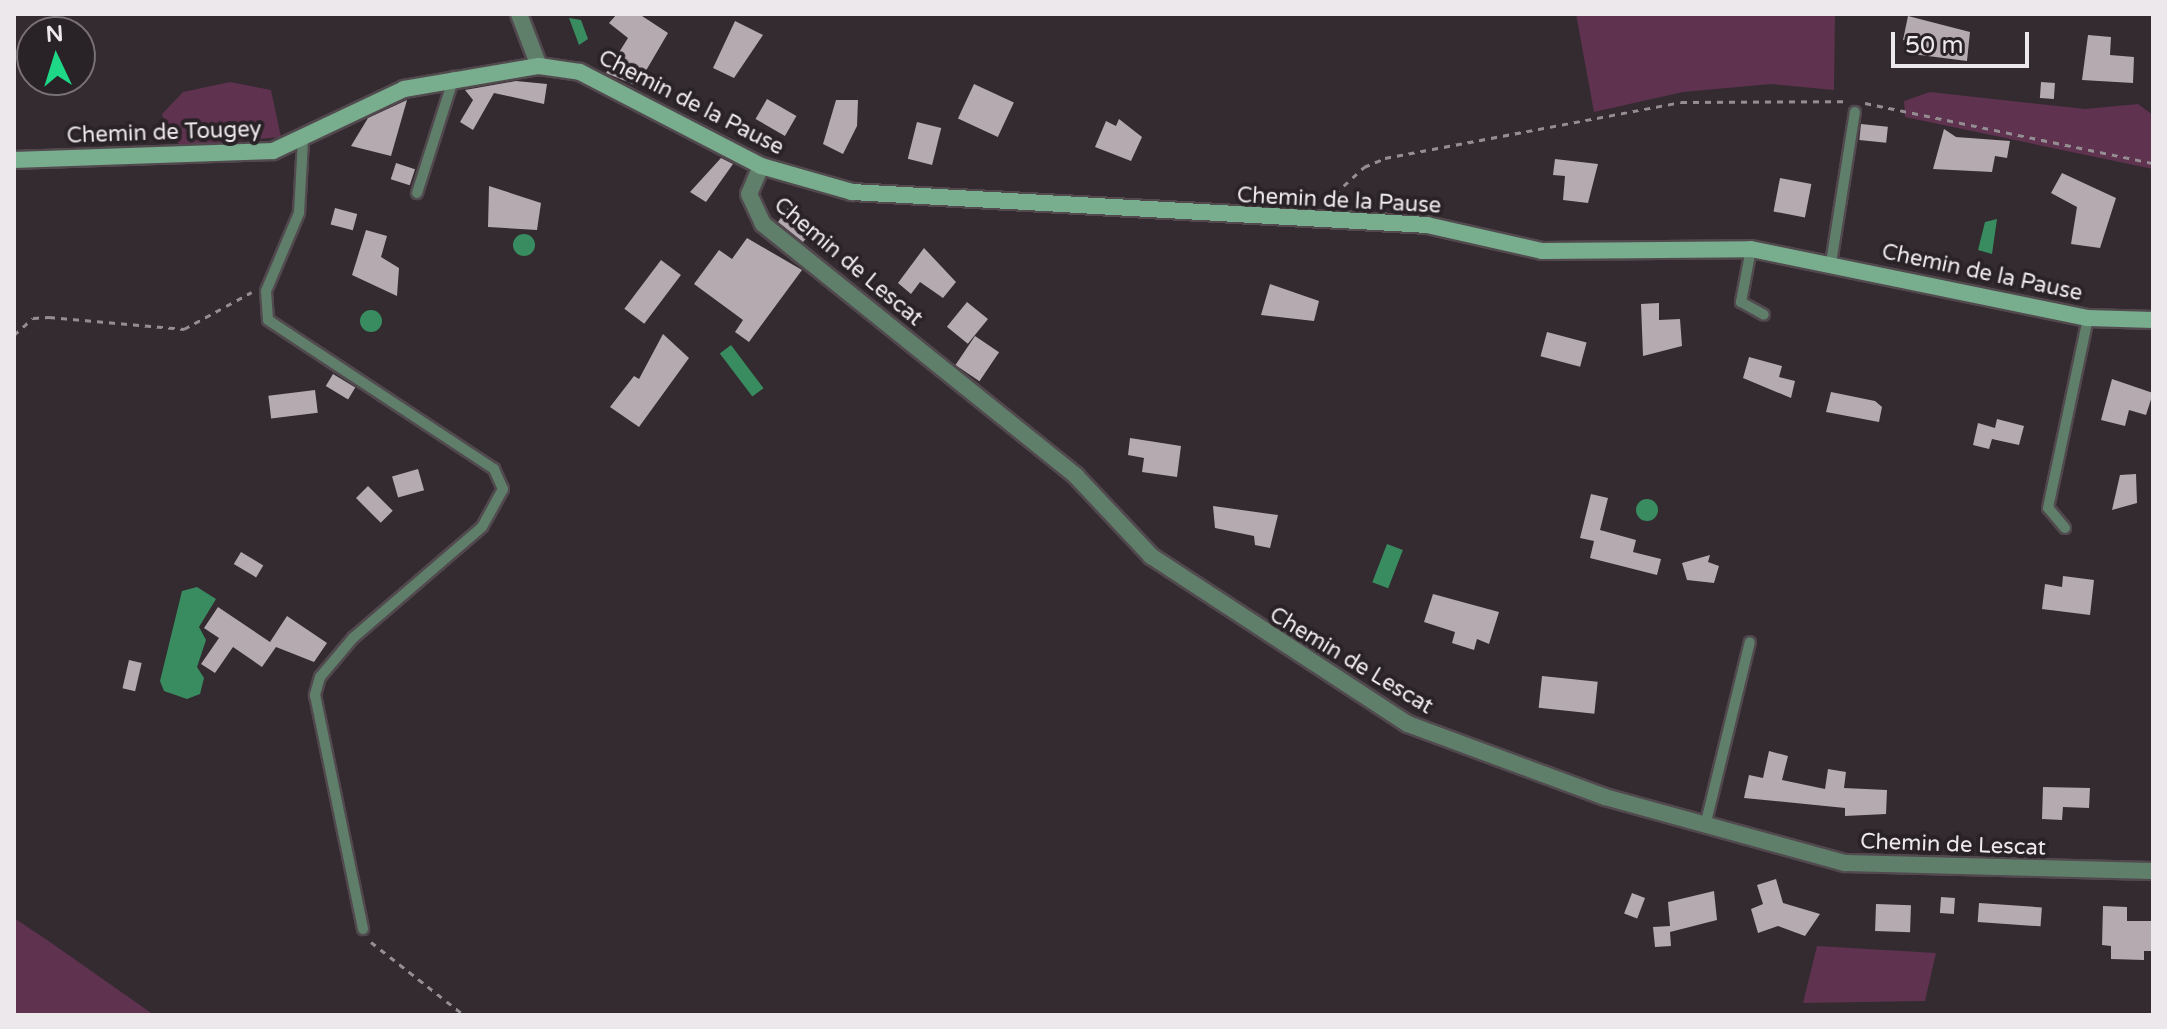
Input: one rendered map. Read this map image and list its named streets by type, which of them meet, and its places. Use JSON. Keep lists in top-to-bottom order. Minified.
{"streets":{"street":["Chemin de la Pause","Chemin de Tougey","Chemin de Lescat"]},"crossings":[["Chemin de la Pause","Chemin de Tougey"],["Chemin de la Pause","Chemin de Lescat"]],"scale_bar":"50 m","north":"top"}
